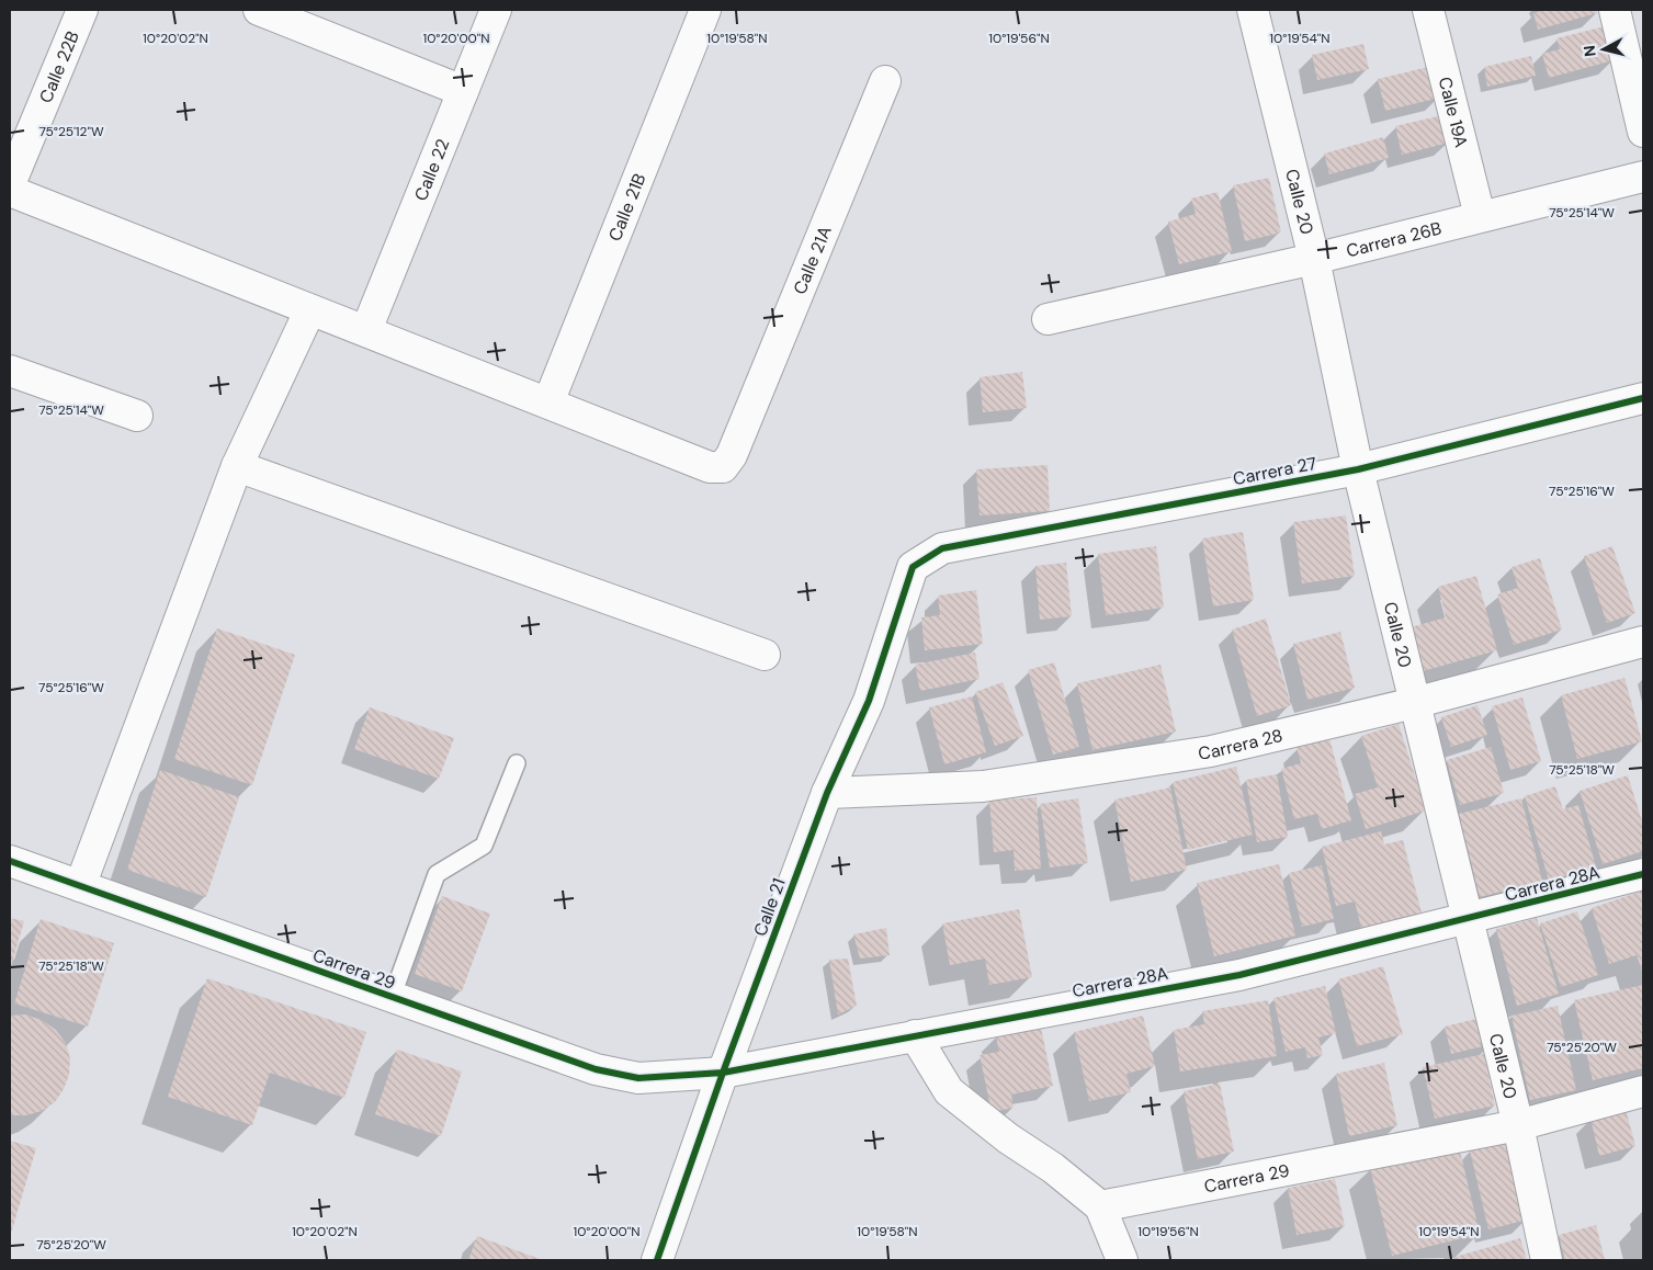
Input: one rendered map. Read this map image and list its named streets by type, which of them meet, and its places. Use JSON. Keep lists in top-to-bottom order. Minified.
{"streets":{"street":["Calle 22B","Calle 19A","Calle 22","Calle 20","Calle 21B","Carrera 26B","Calle 21A","Carrera 27","Carrera 28","Carrera 28A","Calle 21","Carrera 29"]},"crossings":[["Calle 19A","Carrera 26B"],["Calle 20","Carrera 26B"],["Calle 20","Carrera 27"],["Calle 20","Carrera 28"],["Calle 20","Carrera 28A"],["Calle 20","Carrera 29"],["Calle 21B","Calle 21A"],["Carrera 27","Calle 21"],["Carrera 28","Calle 21"],["Carrera 28A","Calle 21"],["Carrera 28A","Carrera 29"]],"north":"left","coordinates":["10°20'02\"N","10°20'00\"N","10°19'58\"N","10°19'56\"N","10°19'54\"N","75°25'12\"W","75°25'14\"W","75°25'16\"W","75°25'18\"W","75°25'20\"W"]}
